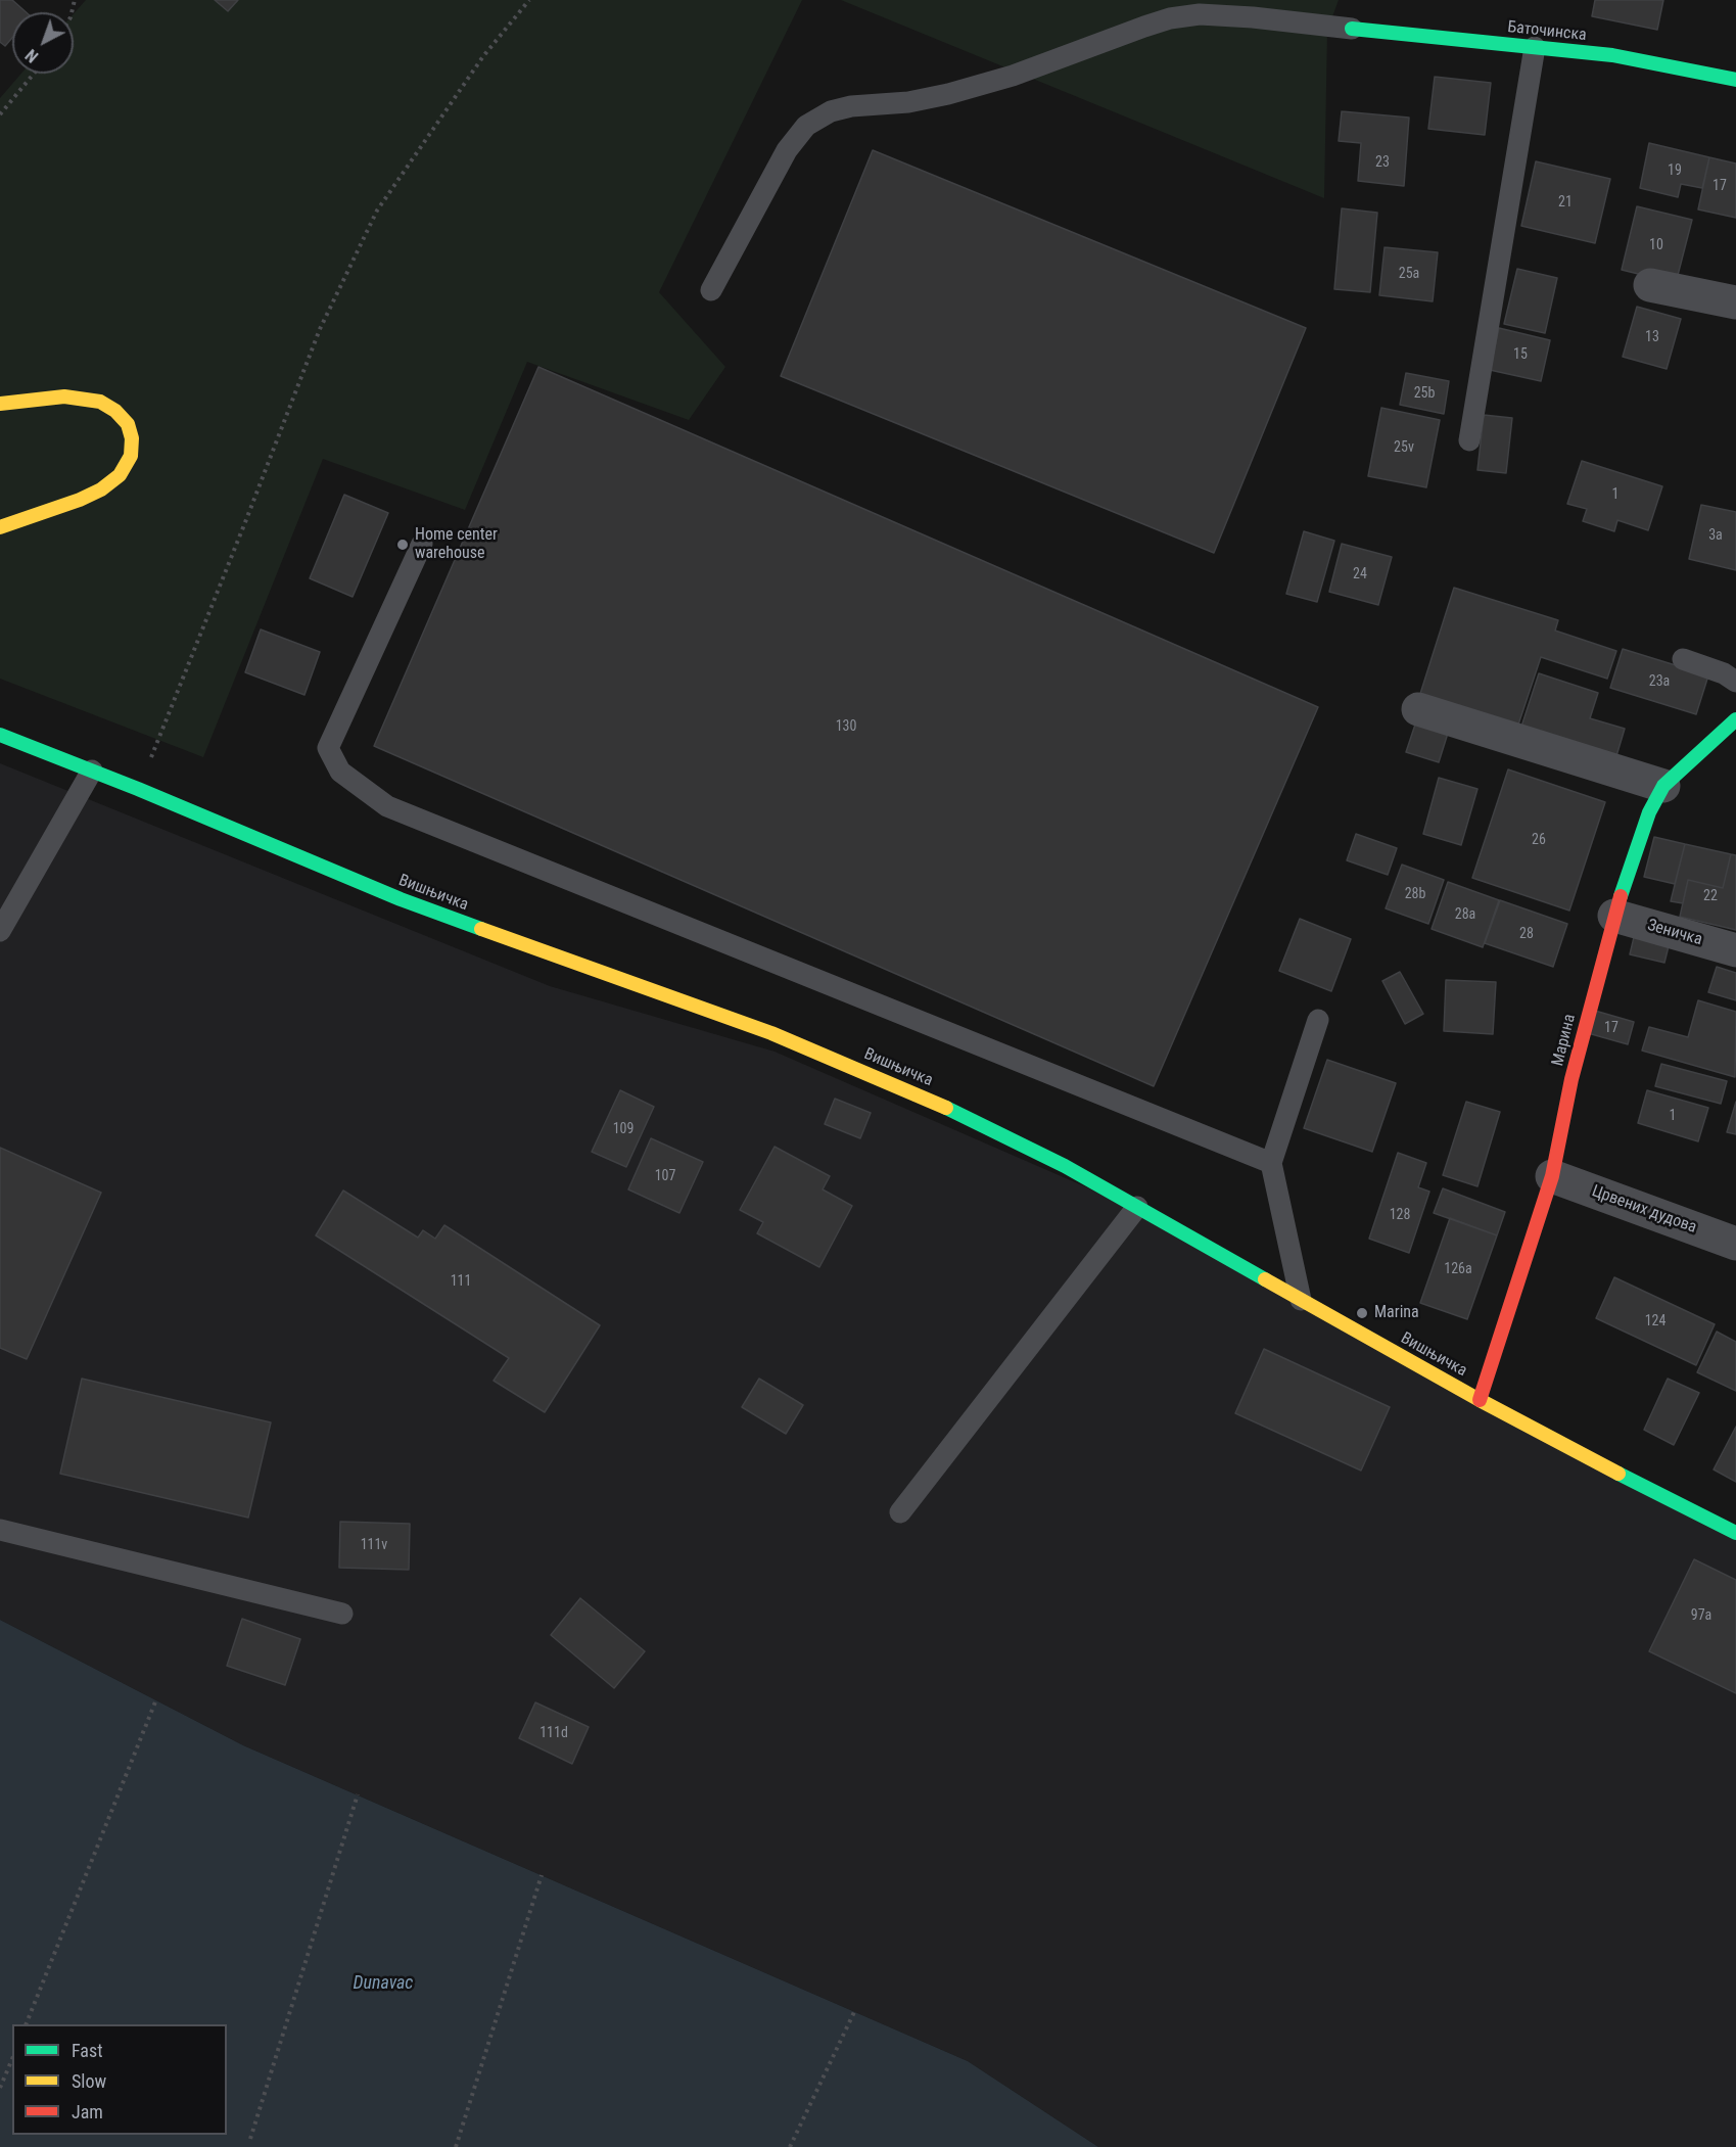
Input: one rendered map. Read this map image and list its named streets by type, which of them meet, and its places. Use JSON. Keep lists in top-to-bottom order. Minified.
{"streets":{"street":["Баточинска","Вишњичка","Зеничка","Марина","Црвених дудова"]},"crossings":[["Вишњичка","Марина"],["Зеничка","Марина"],["Марина","Црвених дудова"]],"water":["Dunavac"],"places":["Home center warehouse","Marina"],"house_numbers":["23","19","17","21","10","25a","13","15","25b","25v","1","3a","24","23a","130","26","28b","22","28a","28","17","1","109","107","128","126a","111","124","111v","97a","111d"],"legend":["Fast","Slow","Jam"],"north":"bottom left"}
